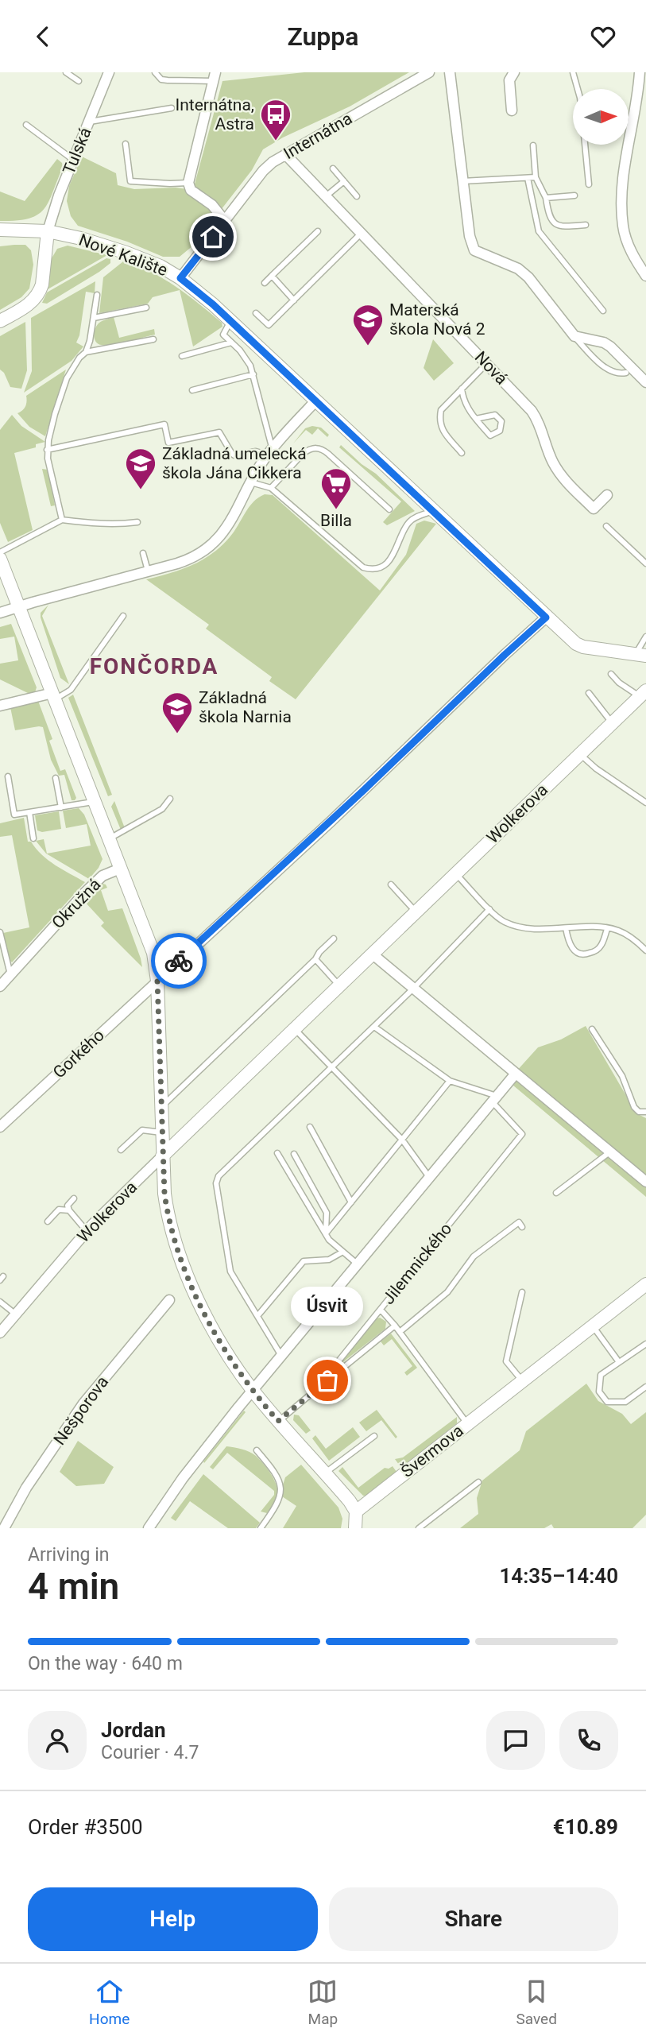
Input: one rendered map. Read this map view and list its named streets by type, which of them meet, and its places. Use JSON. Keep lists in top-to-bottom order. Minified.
{"streets":{"street":["Internátna","Tulská","Nové Kalište","Nová","Wolkerova","Okružná","Gorkého","Nešporova","Švermova"],"lane":["Jilemnického"]},"crossings":[["Internátna","Nové Kalište"],["Internátna","Nová"],["Tulská","Nové Kalište"]],"districts":["FONČORDA"],"places":{"bus stop":["Internátna, Astra"],"school or university":["Materská škola Nová 2","Základná umelecká škola Jána Cikkera","Základná škola Narnia"],"supermarket":["Billa"],"other":["Úsvit"]},"north":"right","page":{"header":"Zuppa","bubble":"Úsvit","heading":["4 min","Arriving in","14:35–14:40"],"panel":["Jordan","Courier · 4.7","Order #3500","€10.89"],"bar":"On the way · 640 m","buttons":["Help","Share"],"tabs":["Home","Map","Saved"]}}
